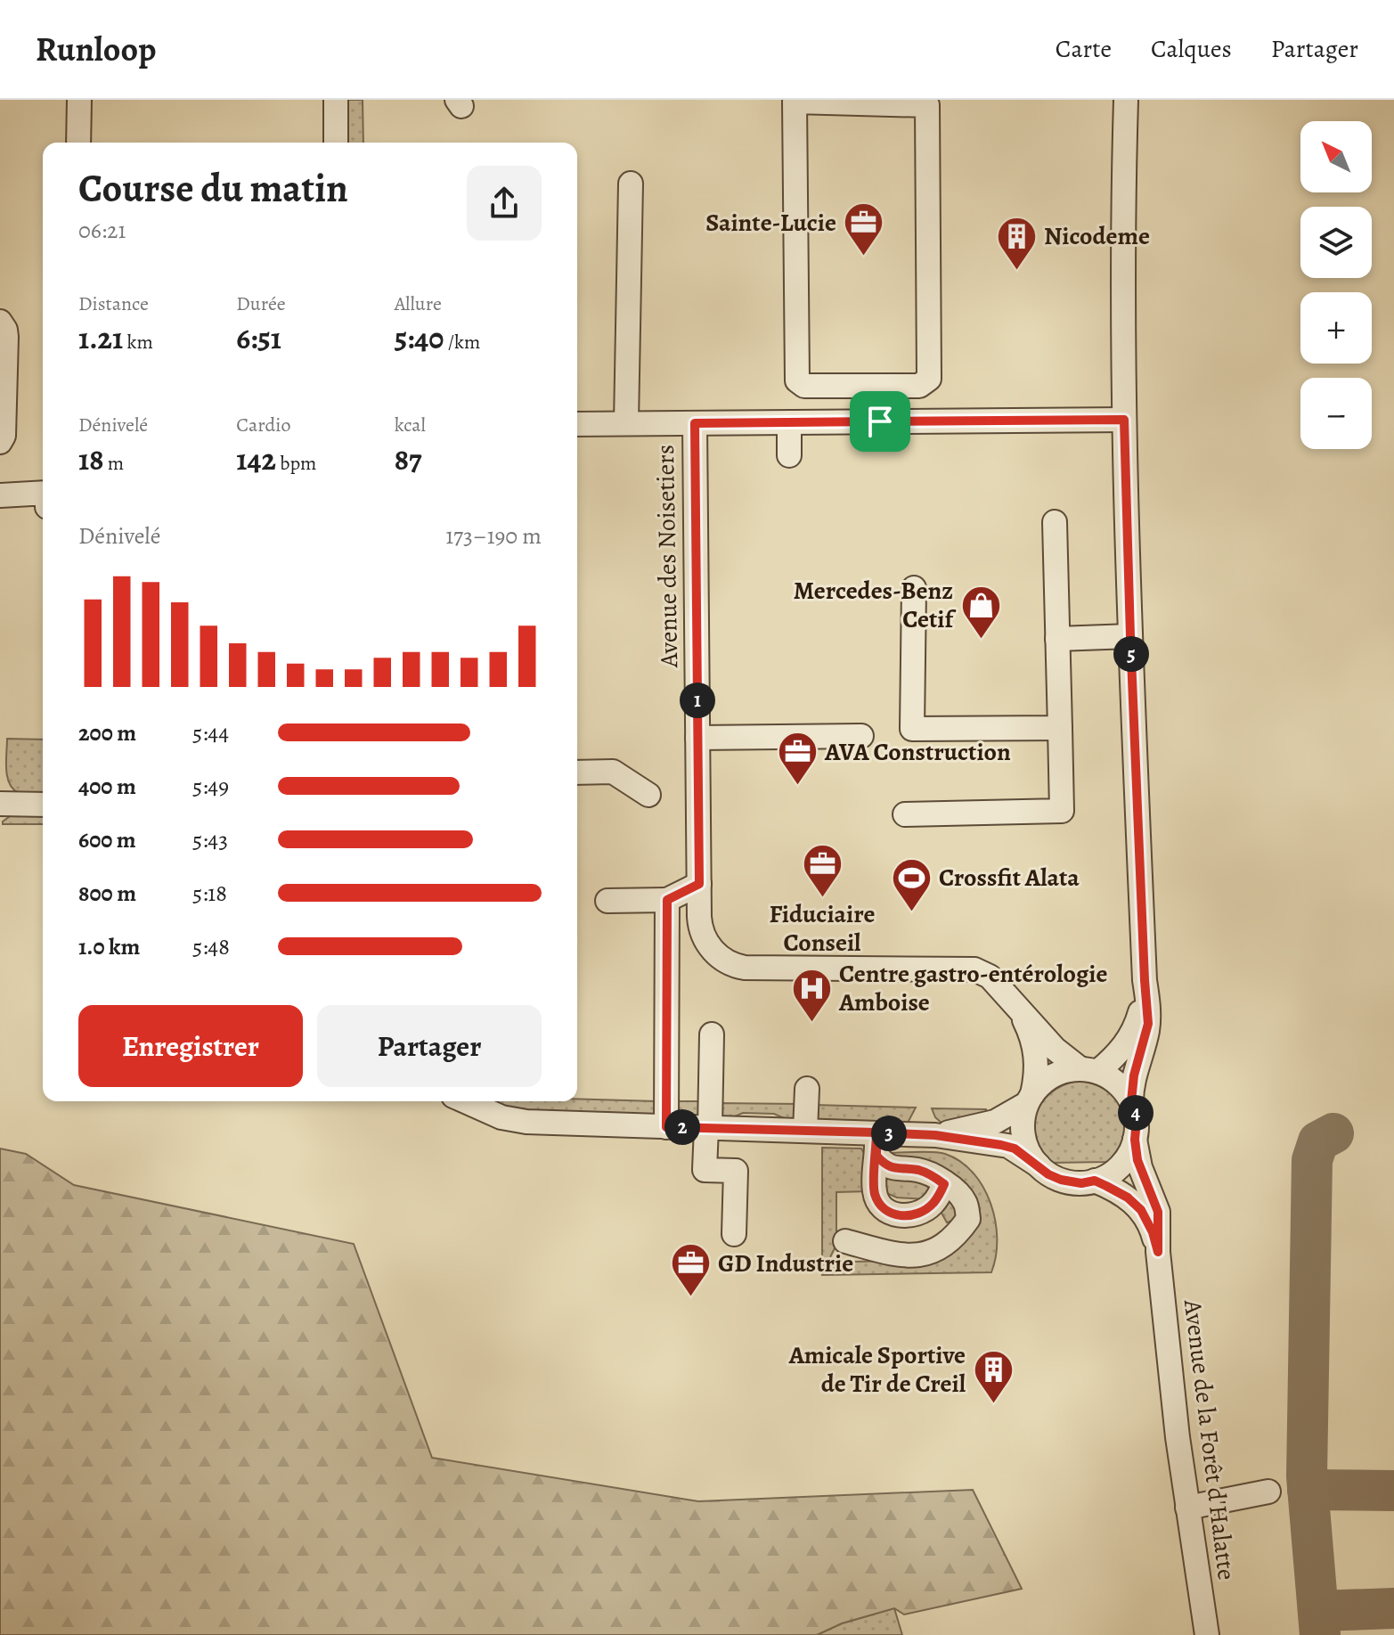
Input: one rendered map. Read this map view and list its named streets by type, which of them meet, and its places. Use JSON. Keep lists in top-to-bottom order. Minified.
{"streets":{"street":["Avenue des Noisetiers","Avenue de la Forêt d'Halatte"]},"crossings":[["Avenue des Noisetiers","Avenue de la Forêt d'Halatte"]],"places":{"office":["Sainte-Lucie","AVA Construction","Fiduciaire Conseil","GD Industrie"],"building":["Nicodeme","Amicale Sportive de Tir de Creil"],"shop":["Mercedes-Benz Cetif"],"sports":["Crossfit Alata"],"hospital":["Centre gastro-entérologie Amboise"]},"north":"top left","page":{"header":"Runloop","nav":["Carte","Calques","Partager"],"map_buttons":["+","−"],"heading":["Course du matin","06:21"],"stats":[["Distance","1.21 km"],["Durée","6:51"],["Allure","5:40 /km"],["Dénivelé","18 m"],["Cardio","142 bpm"],["kcal","87"]],"chart":["Dénivelé","173–190 m"],"pins":["5","1","4","2","3"],"list":[{"name":"200 m","note":"5:44"},{"name":"400 m","note":"5:49"},{"name":"600 m","note":"5:43"},{"name":"800 m","note":"5:18"},{"name":"1.0 km","note":"5:48"}],"buttons":["Enregistrer","Partager"]}}
